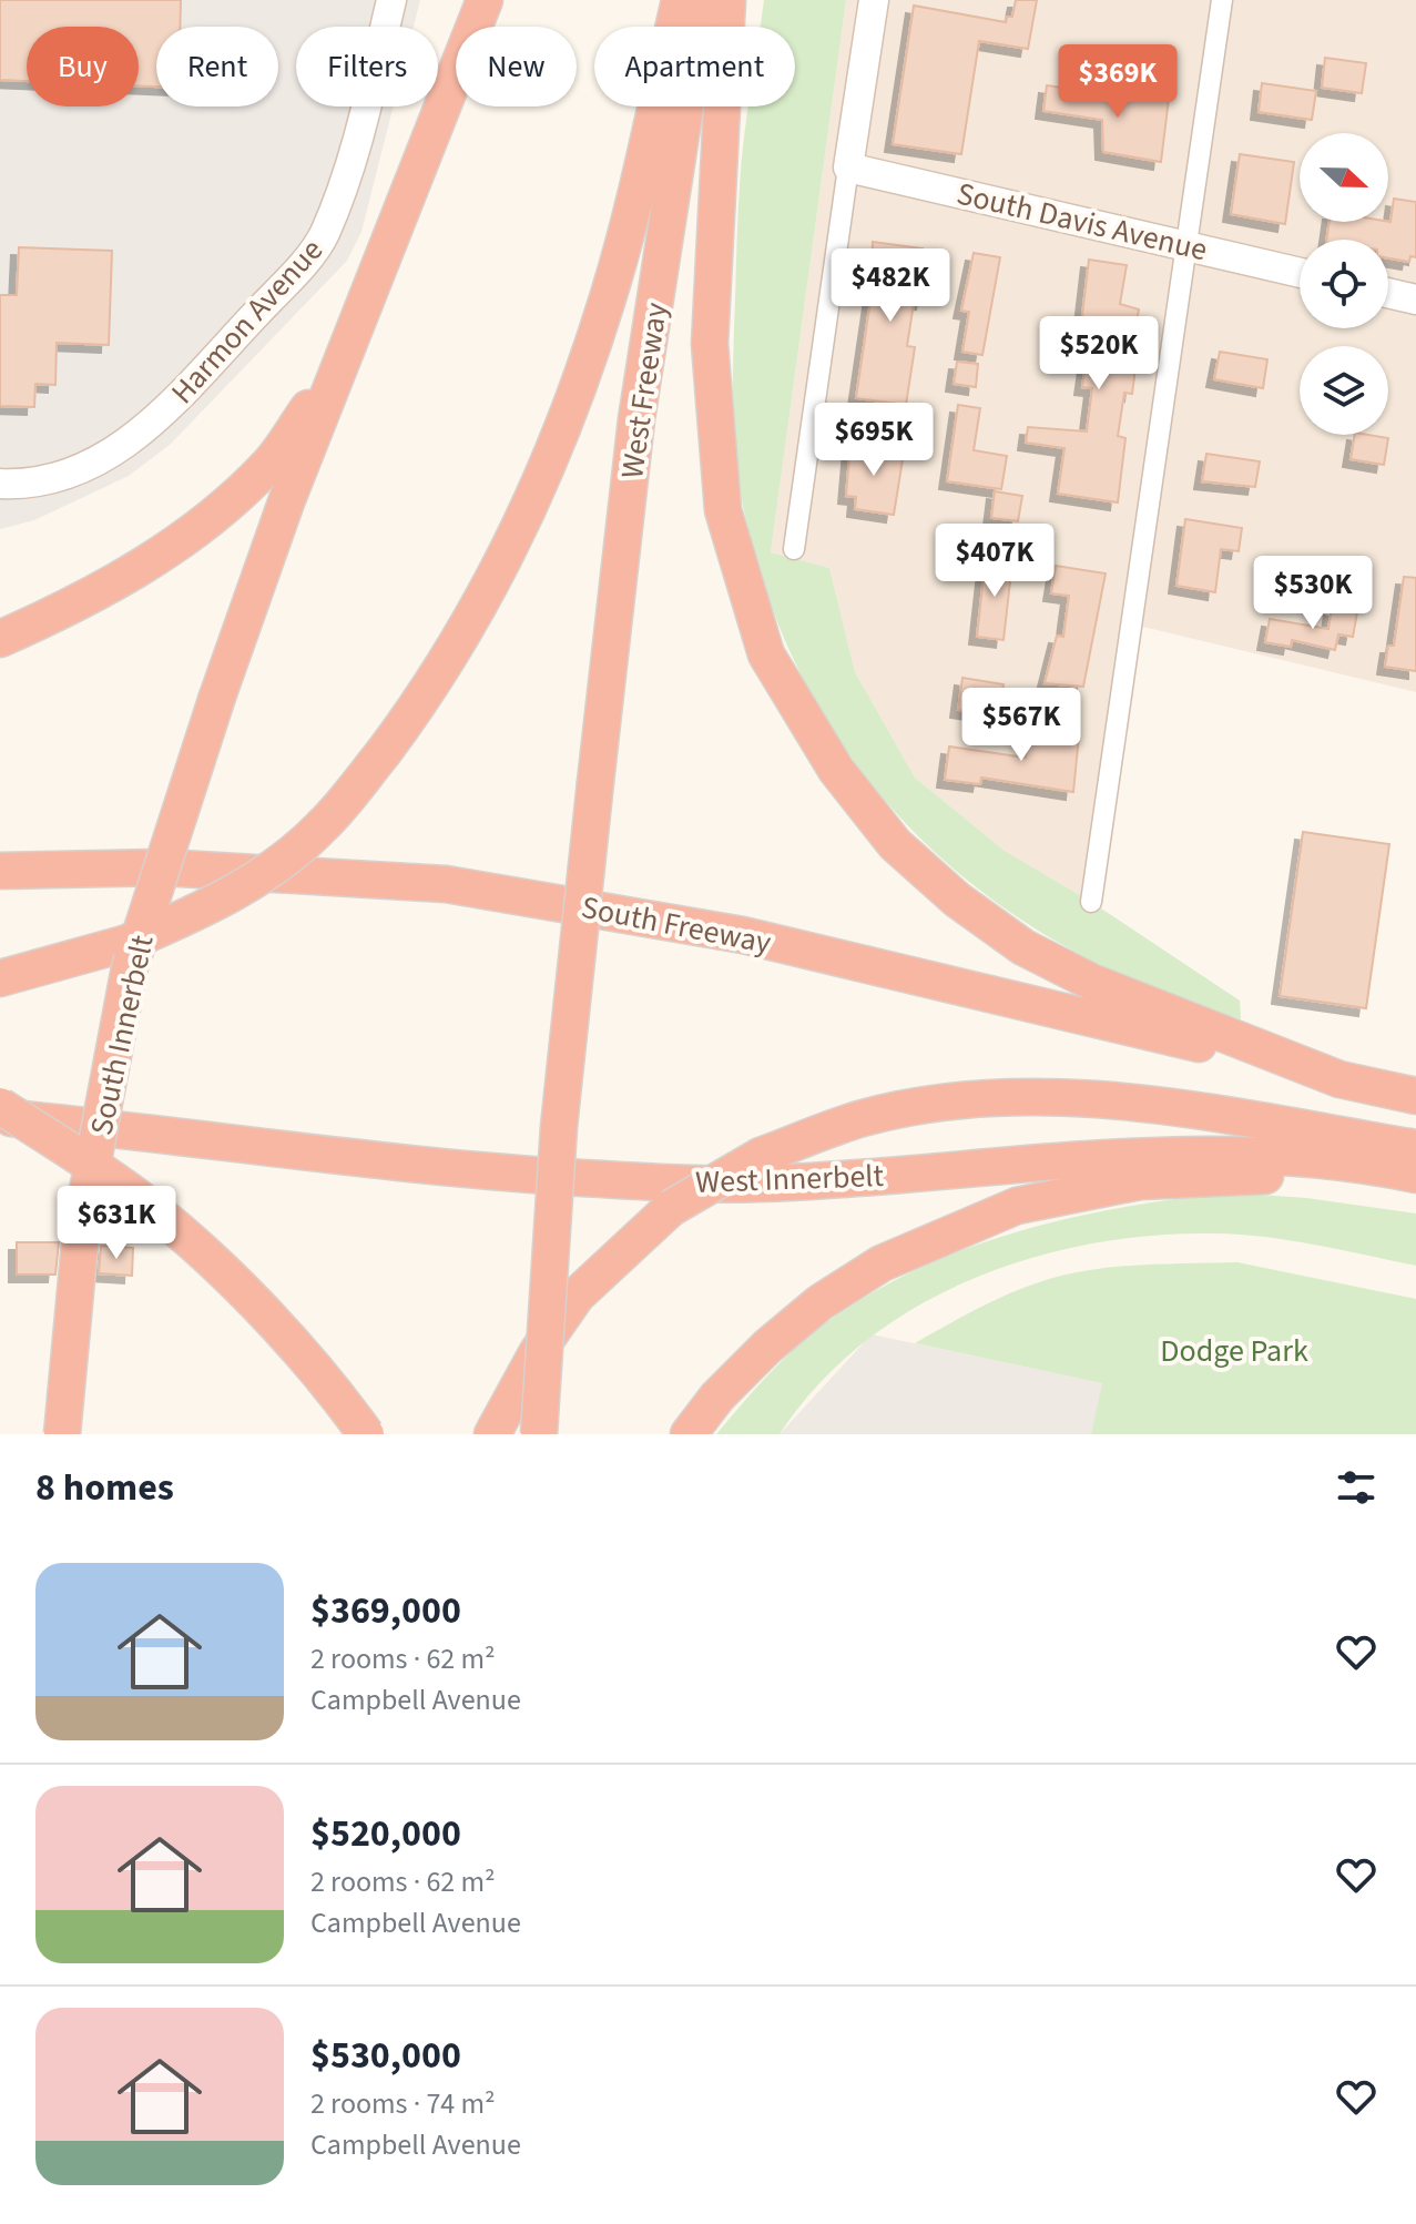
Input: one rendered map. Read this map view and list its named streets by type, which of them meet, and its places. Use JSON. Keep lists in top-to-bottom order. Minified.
{"streets":{"highway":["West Freeway","South Freeway","South Innerbelt","West Innerbelt"],"street":["South Davis Avenue","Harmon Avenue"]},"parks":["Dodge Park"],"north":"right","page":{"chip":["Buy","Rent","Filters","New","Apartment"],"price":["$369K","$482K","$520K","$695K","$407K","$530K","$567K","$631K"],"heading":"8 homes","list":[{"name":"$369,000","note":"2 rooms · 62 m² · Campbell Avenue"},{"name":"$520,000","note":"2 rooms · 62 m² · Campbell Avenue"},{"name":"$530,000","note":"2 rooms · 74 m² · Campbell Avenue"}]}}
